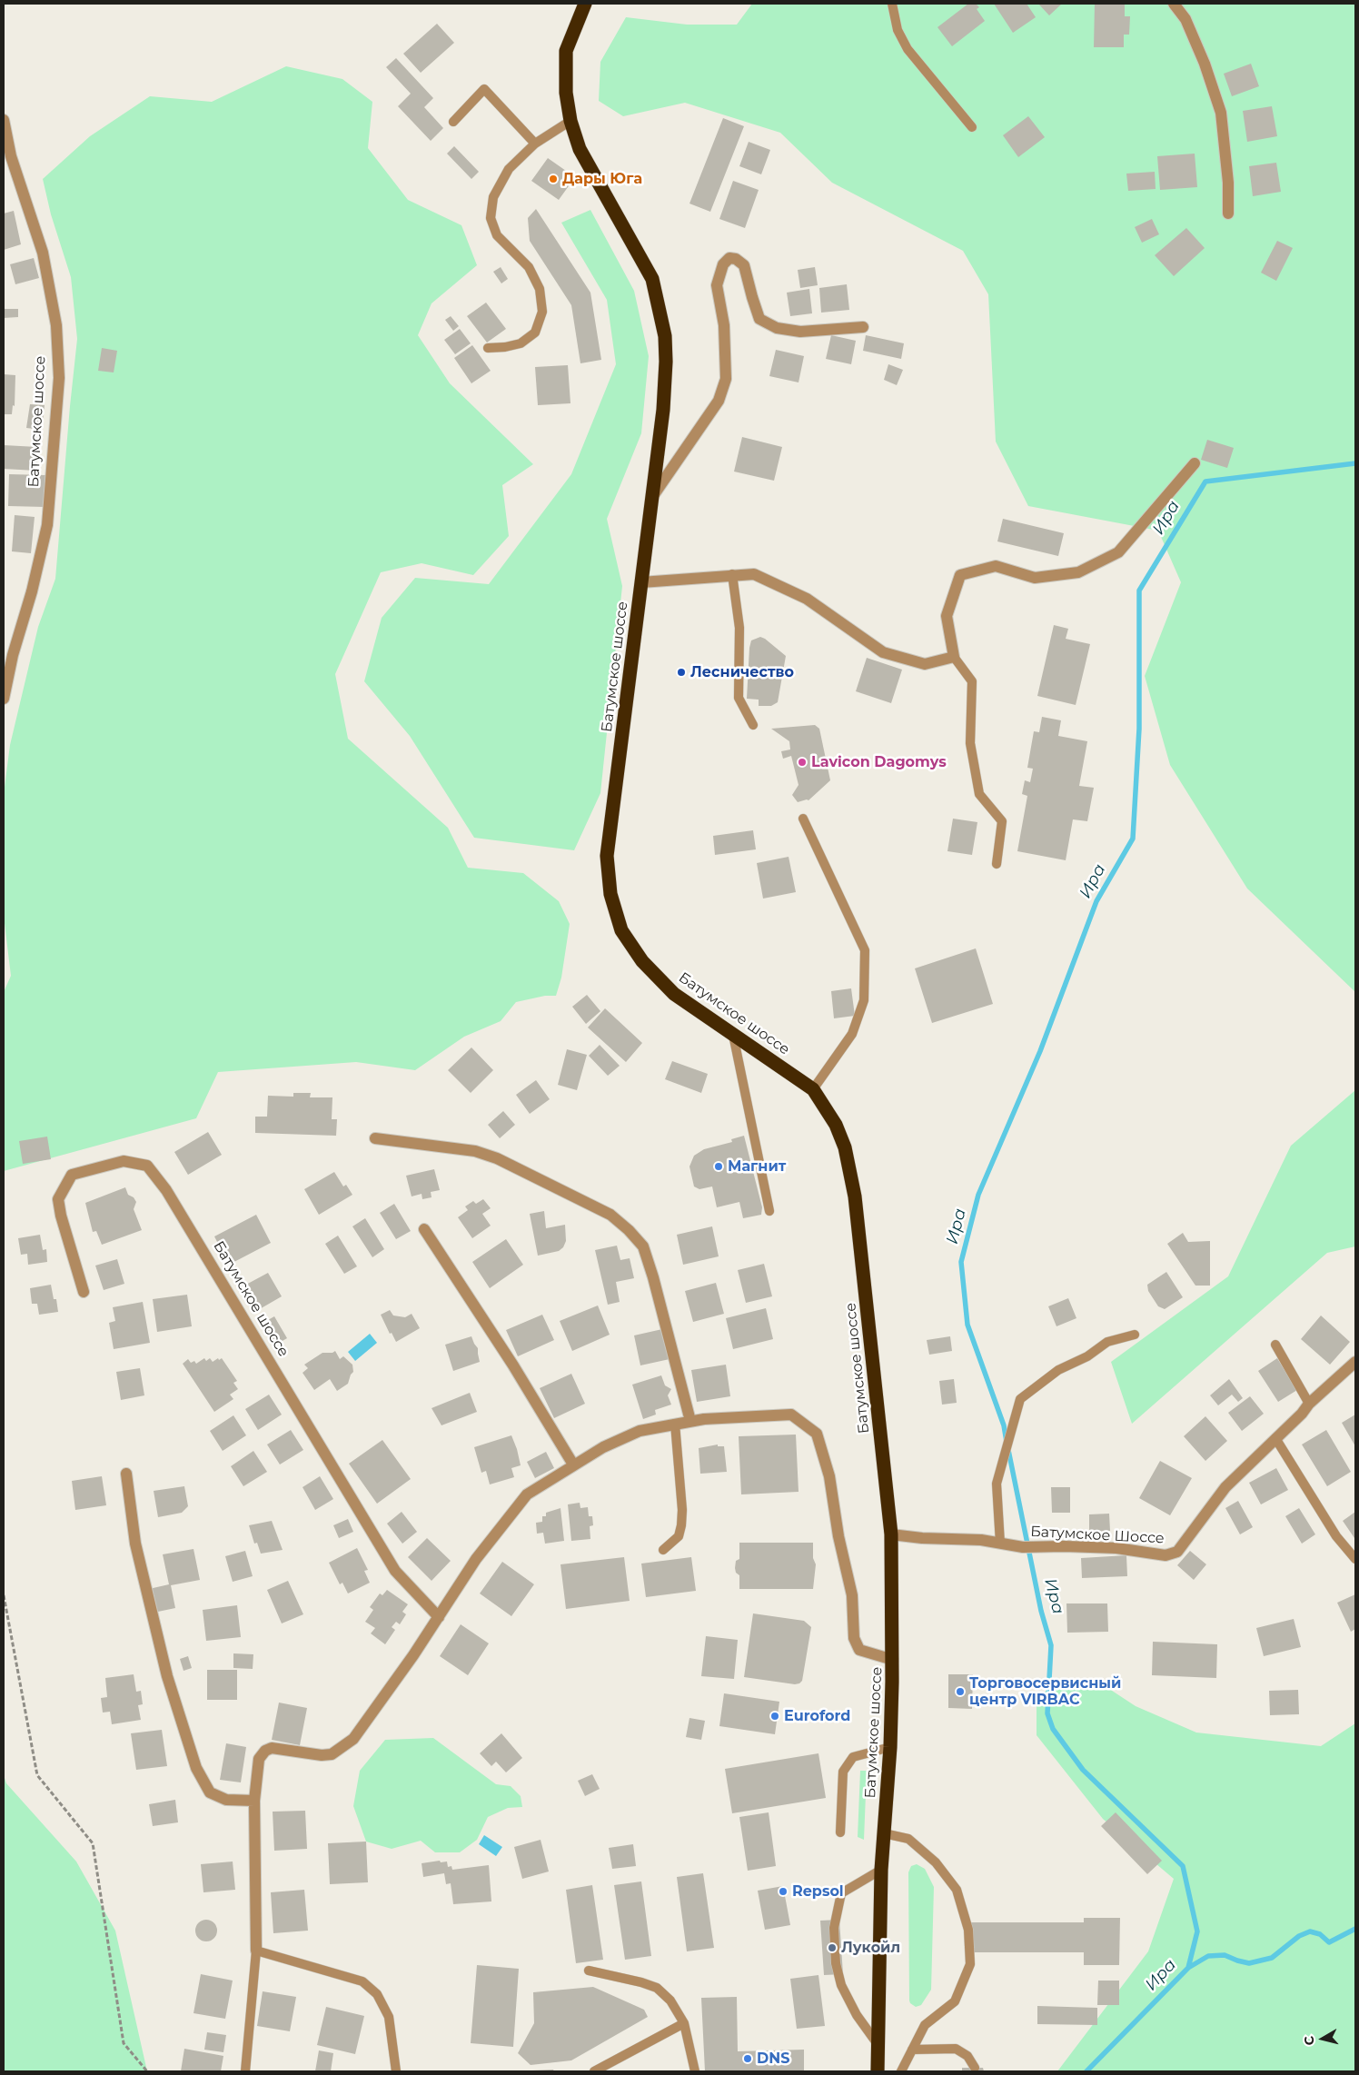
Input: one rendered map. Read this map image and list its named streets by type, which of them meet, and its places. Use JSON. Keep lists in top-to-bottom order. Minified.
{"streets":{"highway":["Батумское шоссе"],"street":["Батумское Шоссе"]},"crossings":[["Батумское шоссе","Батумское Шоссе"]],"water":["Ира"],"places":["Дары Юга","Лесничество","Lavicon Dagomys","Магнит","Торговосервисный центр VIRBAC","Euroford","Repsol","Лукойл","DNS"],"north":"left"}
